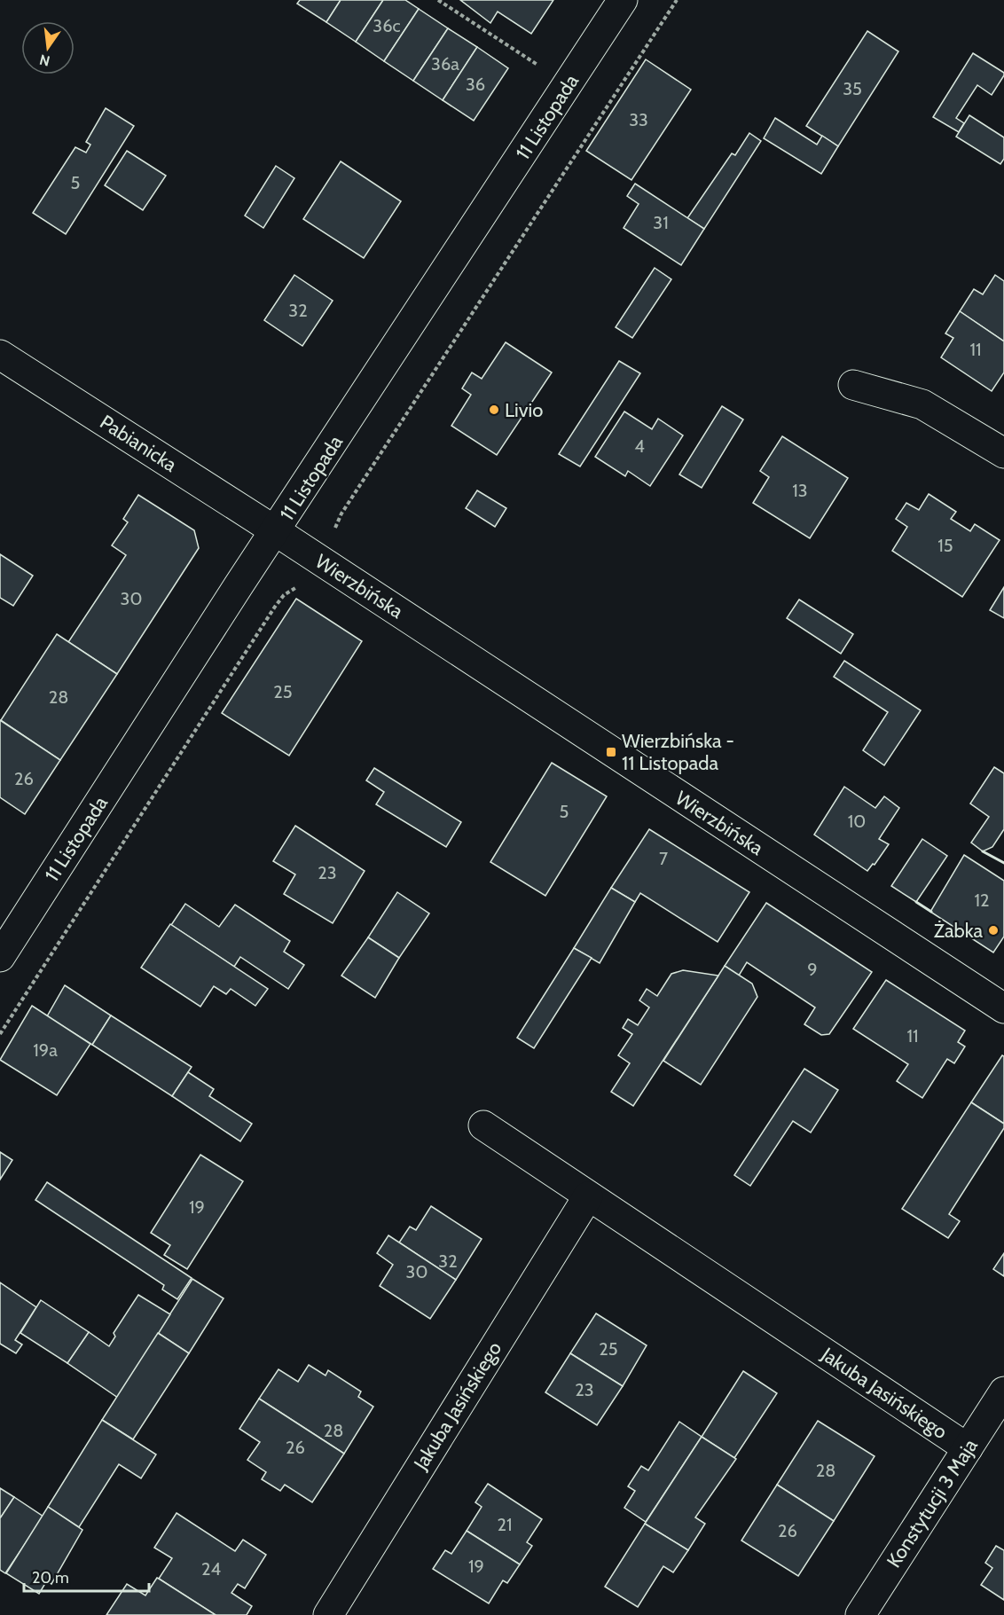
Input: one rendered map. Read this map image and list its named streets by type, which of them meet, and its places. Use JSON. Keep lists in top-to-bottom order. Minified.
{"streets":{"street":["11 Listopada","Pabianicka","Wierzbińska","Jakuba Jasińskiego","Konstytucji 3 Maja"]},"crossings":[["11 Listopada","Pabianicka"],["11 Listopada","Wierzbińska"],["Pabianicka","Wierzbińska"],["Jakuba Jasińskiego","Konstytucji 3 Maja"]],"places":{"other":["Livio","Żabka"],"transit":["Wierzbińska - 11 Listopada"]},"house_numbers":["36c","36a","36","35","33","5","31","32","11","4","13","15","30","25","28","26","5","10","7","23","12","9","11","19a","19","32","30","25","23","28","26","28","21","26","19","24"],"scale_bar":"20 m","north":"bottom"}
